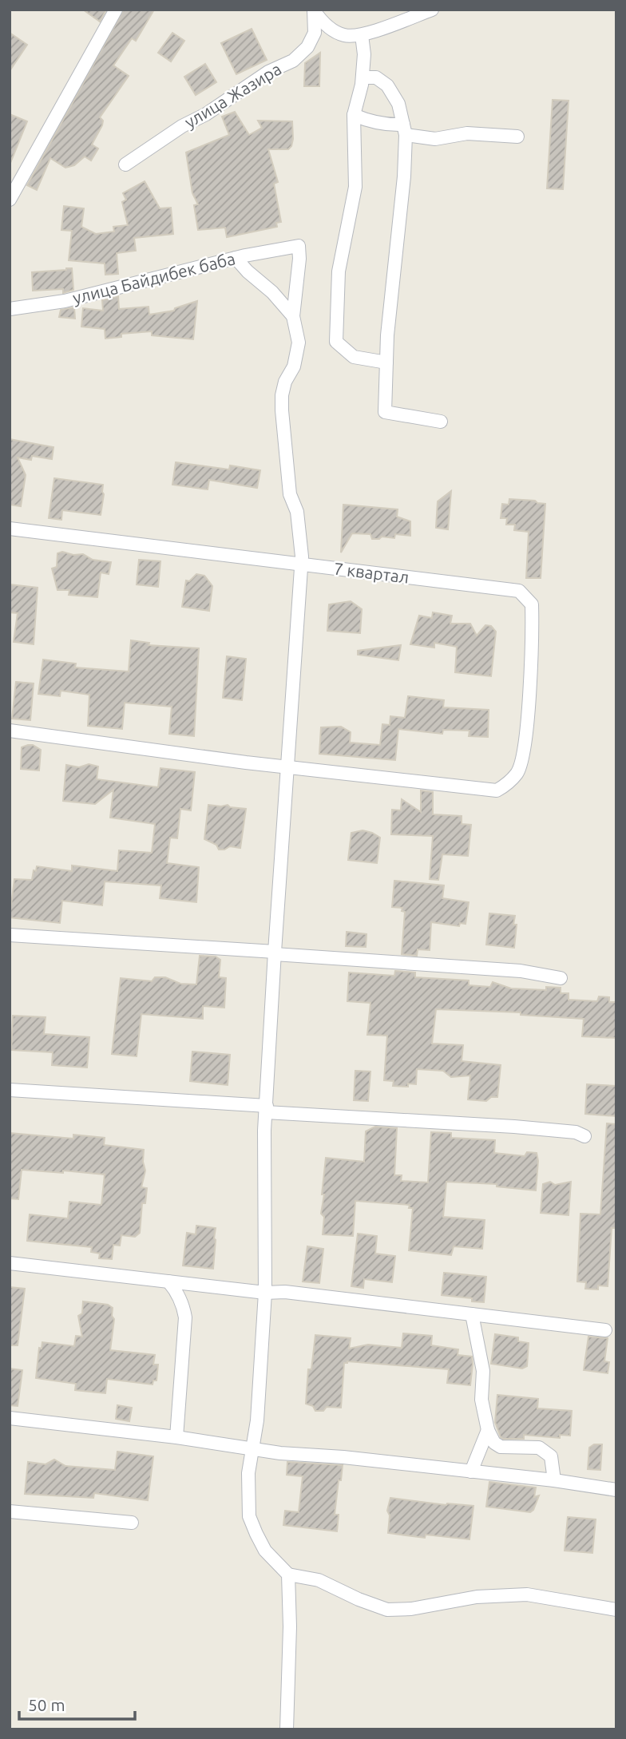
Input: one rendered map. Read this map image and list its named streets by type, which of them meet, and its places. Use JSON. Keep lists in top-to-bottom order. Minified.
{"streets":{"street":["улица Жазира","улица Байдибек баба","7 квартал"]},"scale_bar":"50 m"}
